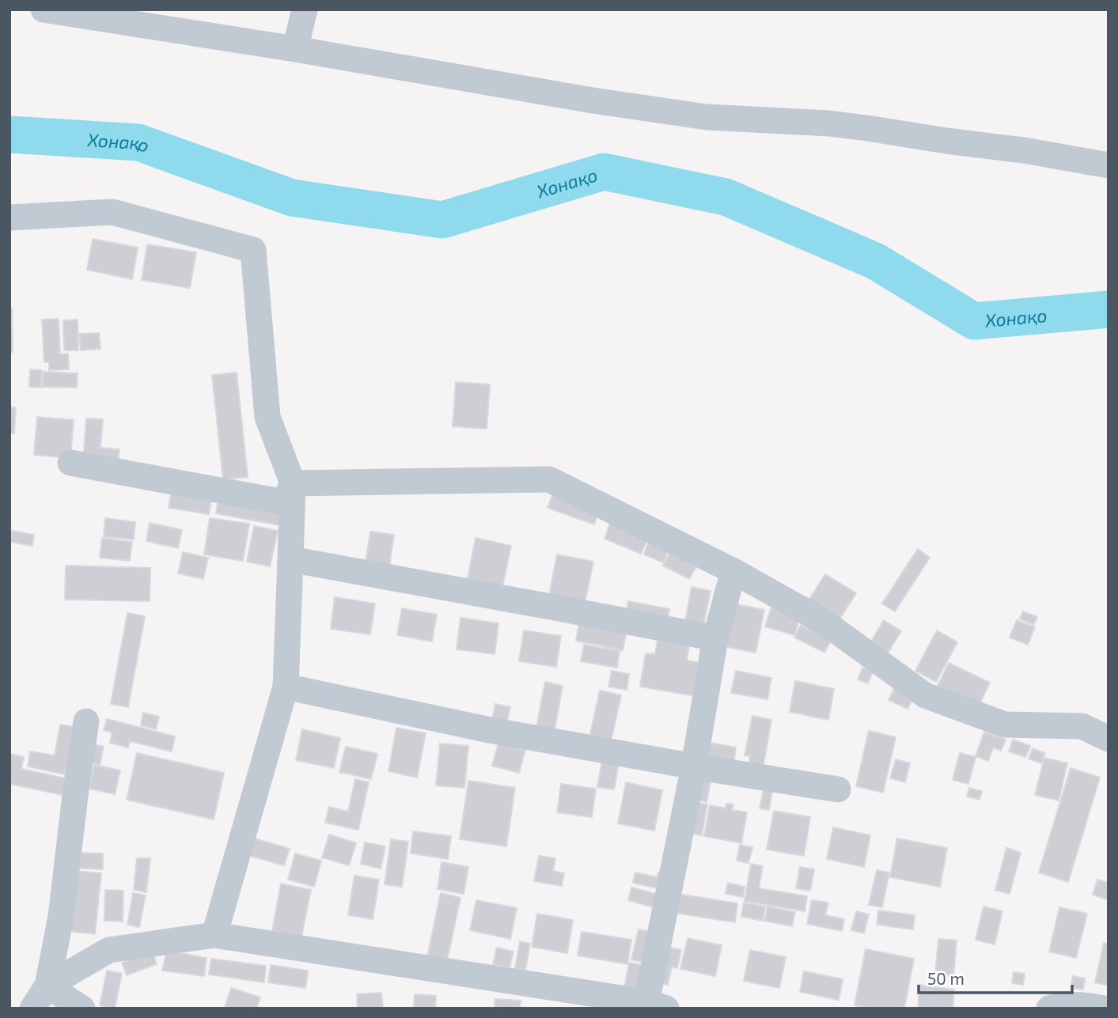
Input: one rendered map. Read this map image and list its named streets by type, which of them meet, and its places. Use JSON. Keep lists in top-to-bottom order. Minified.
{"water":["Хонақо"],"scale_bar":"50 m"}
